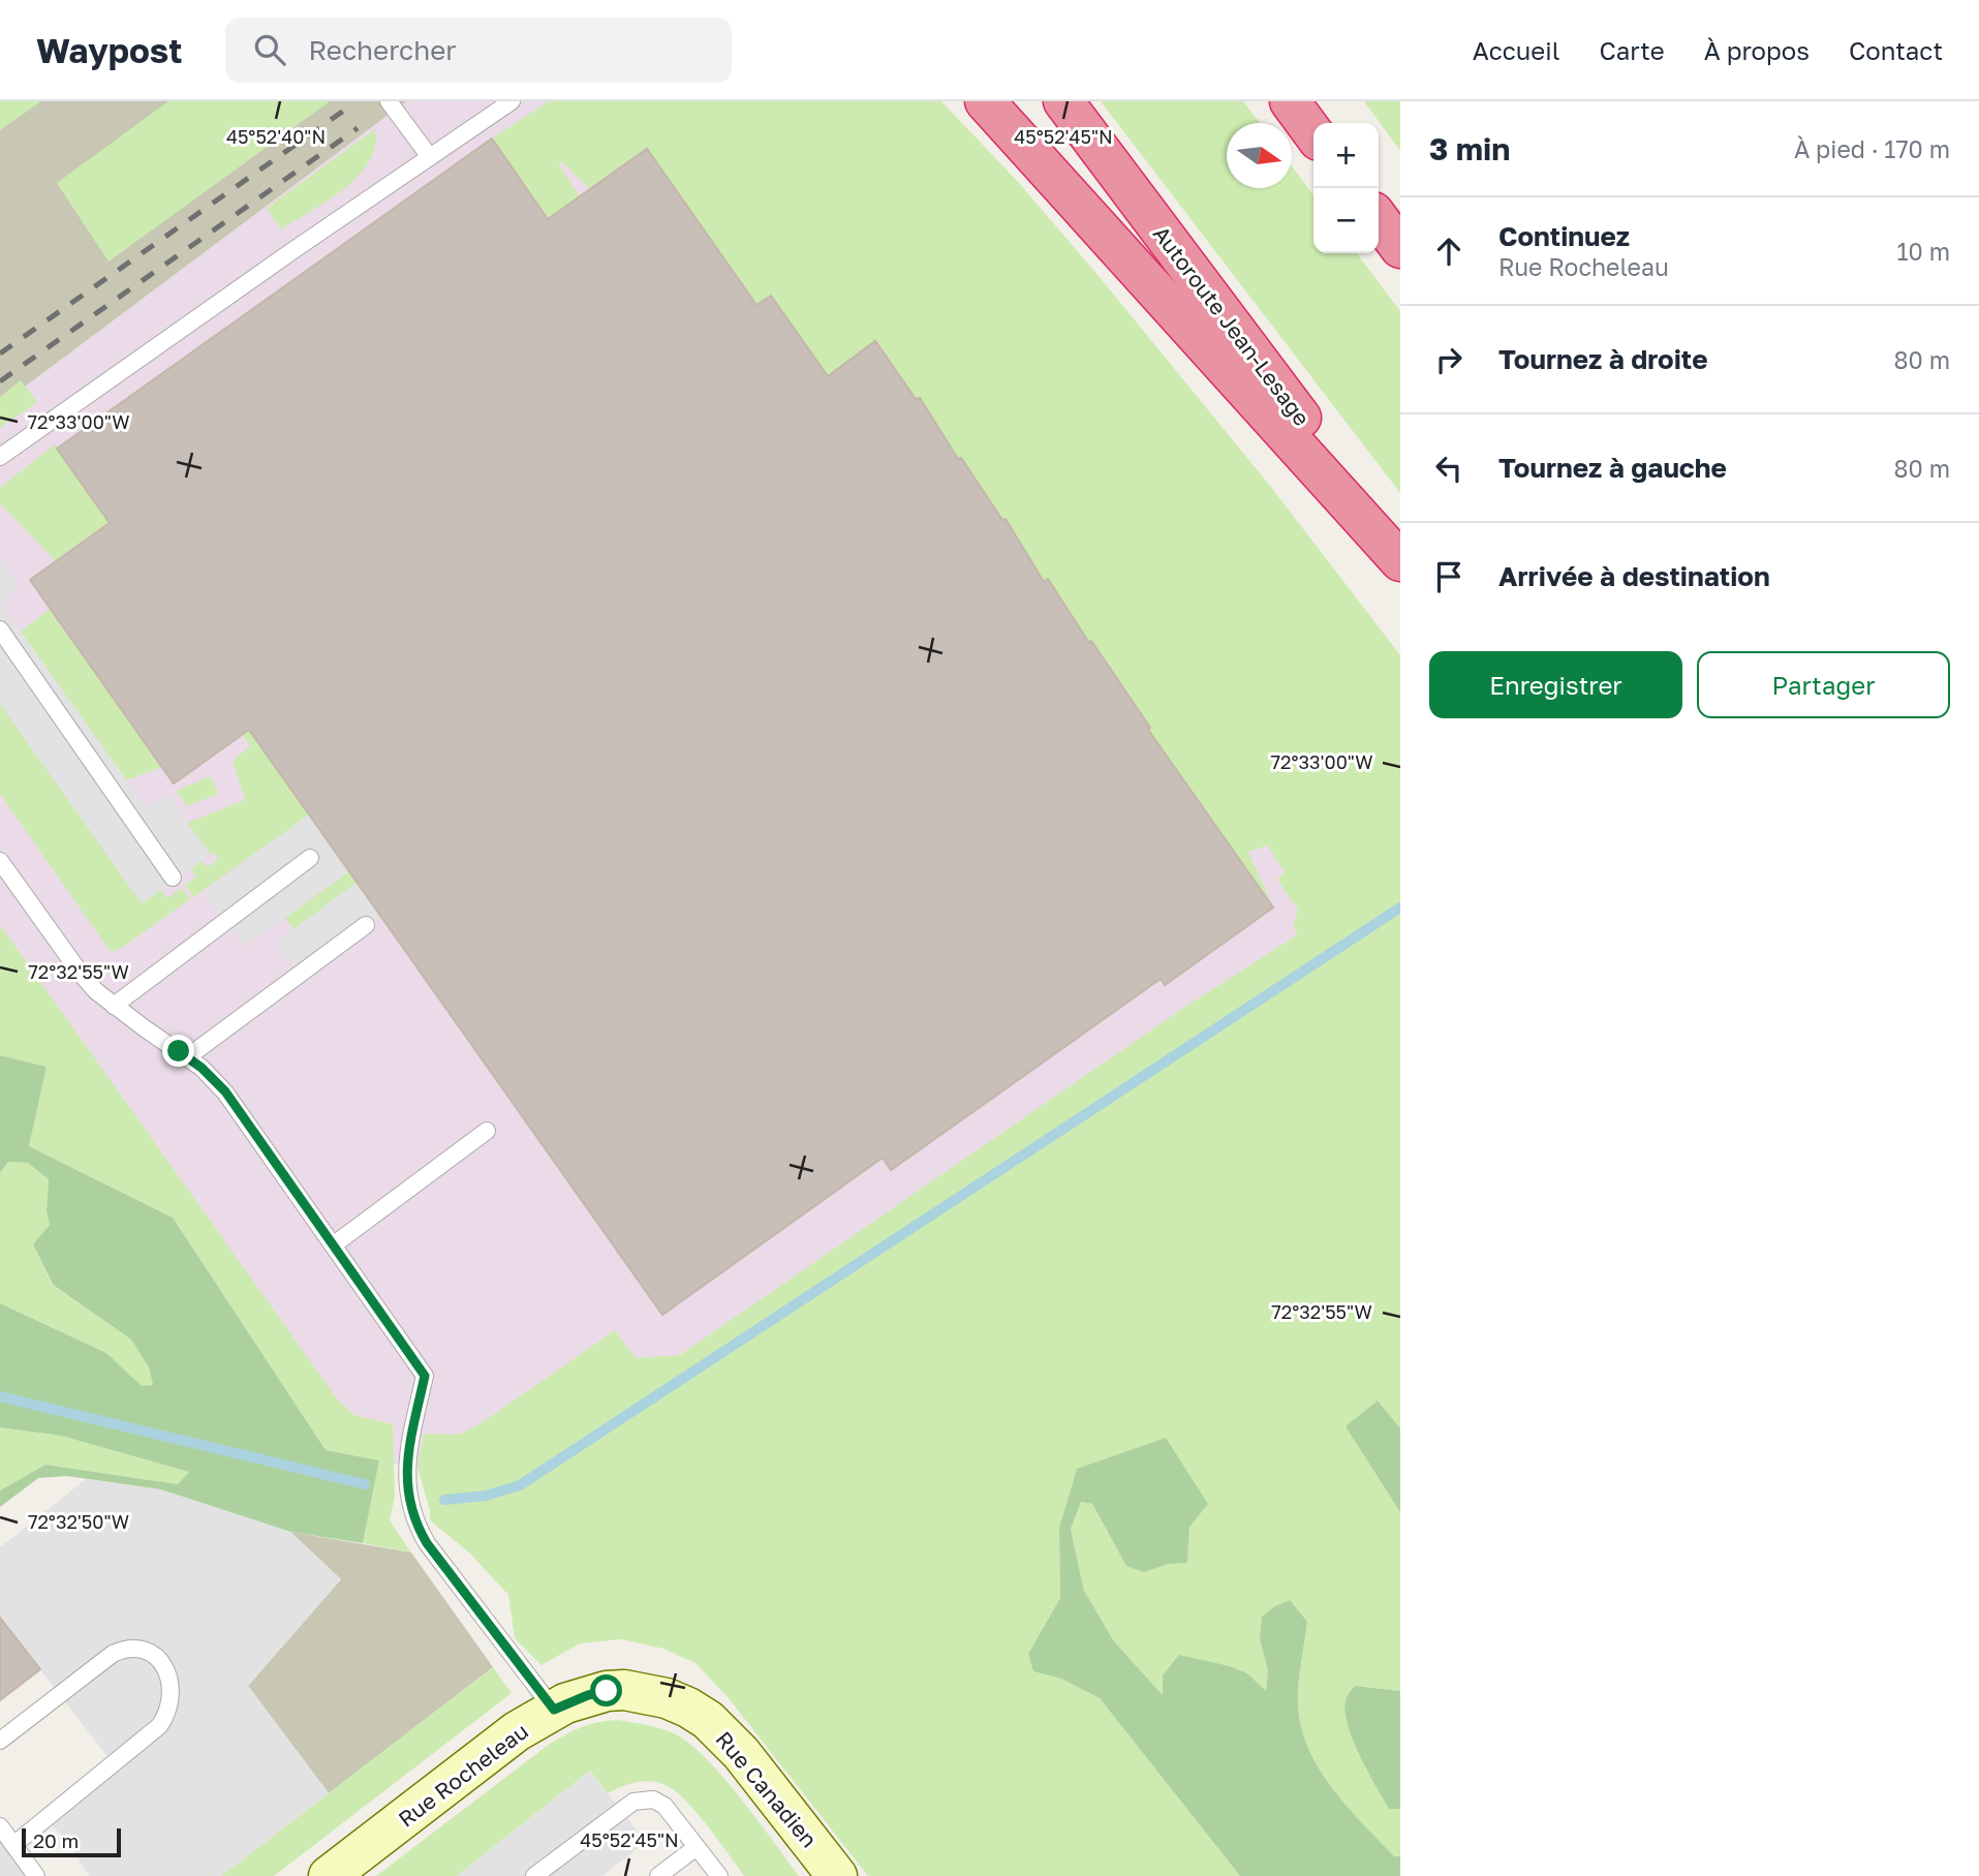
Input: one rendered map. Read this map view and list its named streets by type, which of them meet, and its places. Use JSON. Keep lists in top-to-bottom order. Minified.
{"streets":{"highway":["Autoroute Jean-Lesage"],"street":["Rue Rocheleau","Rue Canadien"]},"crossings":[["Rue Rocheleau","Rue Canadien"]],"scale_bar":"20 m","north":"right","page":{"header":"Waypost","search":"Rechercher","nav":["Accueil","Carte","À propos","Contact"],"heading":["3 min","À pied · 170 m"],"map_buttons":["+","−"],"list":[["Continuez","Rue Rocheleau","10 m"],["Tournez à droite","80 m"],["Tournez à gauche","80 m"],"Arrivée à destination"],"buttons":["Enregistrer","Partager"],"scale":"20 m"},"coordinates":["45°52'40\"N","45°52'45\"N","72°33'00\"W","72°32'55\"W","72°32'50\"W"]}
